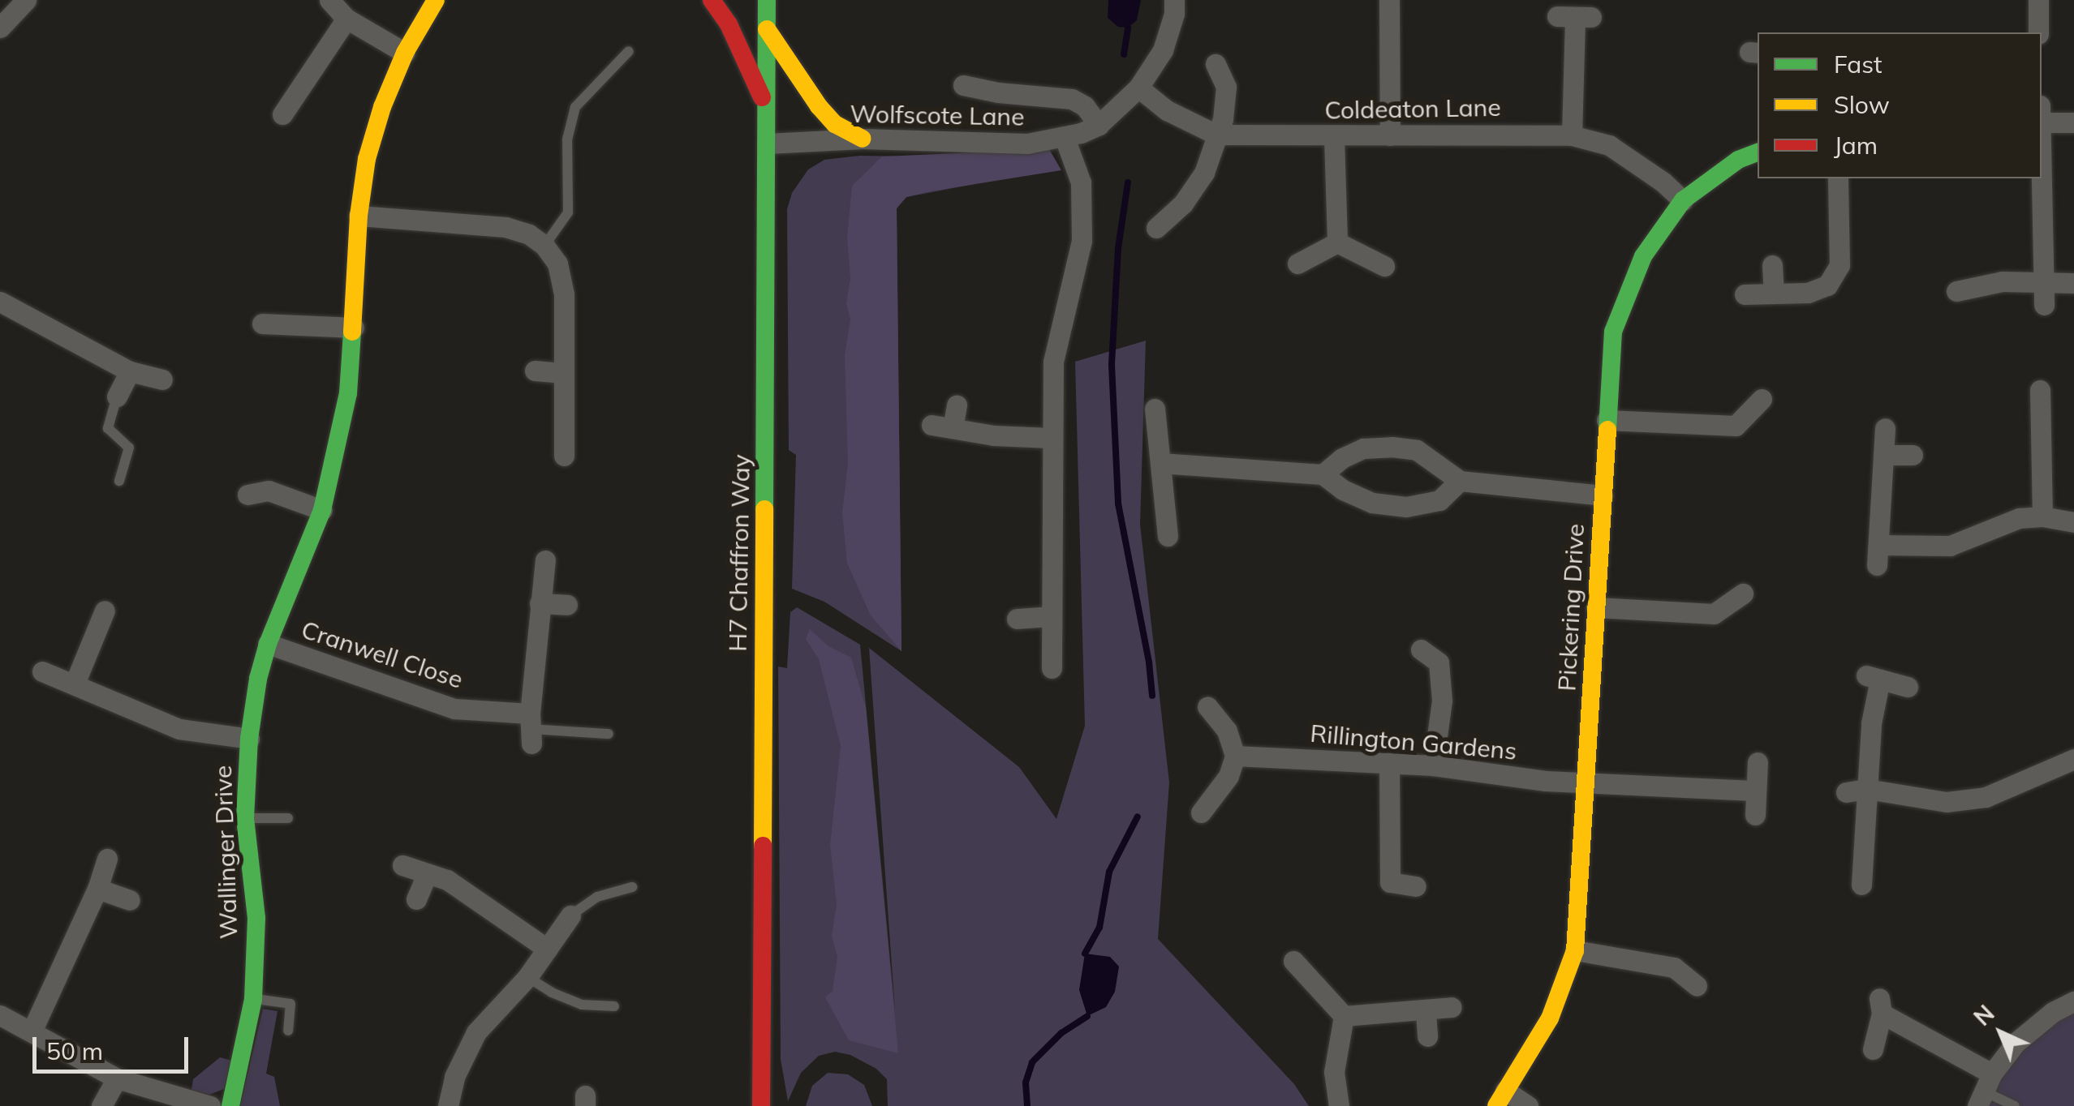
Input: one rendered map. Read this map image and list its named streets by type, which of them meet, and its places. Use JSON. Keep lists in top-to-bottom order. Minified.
{"streets":{"street":["Coldeaton Lane","Wolfscote Lane","H7 Chaffron Way","Pickering Drive","Cranwell Close","Rillington Gardens","Wallinger Drive"]},"crossings":[["Coldeaton Lane","Wolfscote Lane"],["Coldeaton Lane","Pickering Drive"],["Wolfscote Lane","H7 Chaffron Way"],["Pickering Drive","Rillington Gardens"],["Cranwell Close","Wallinger Drive"]],"legend":["Fast","Slow","Jam"],"scale_bar":"50 m","north":"top left"}
